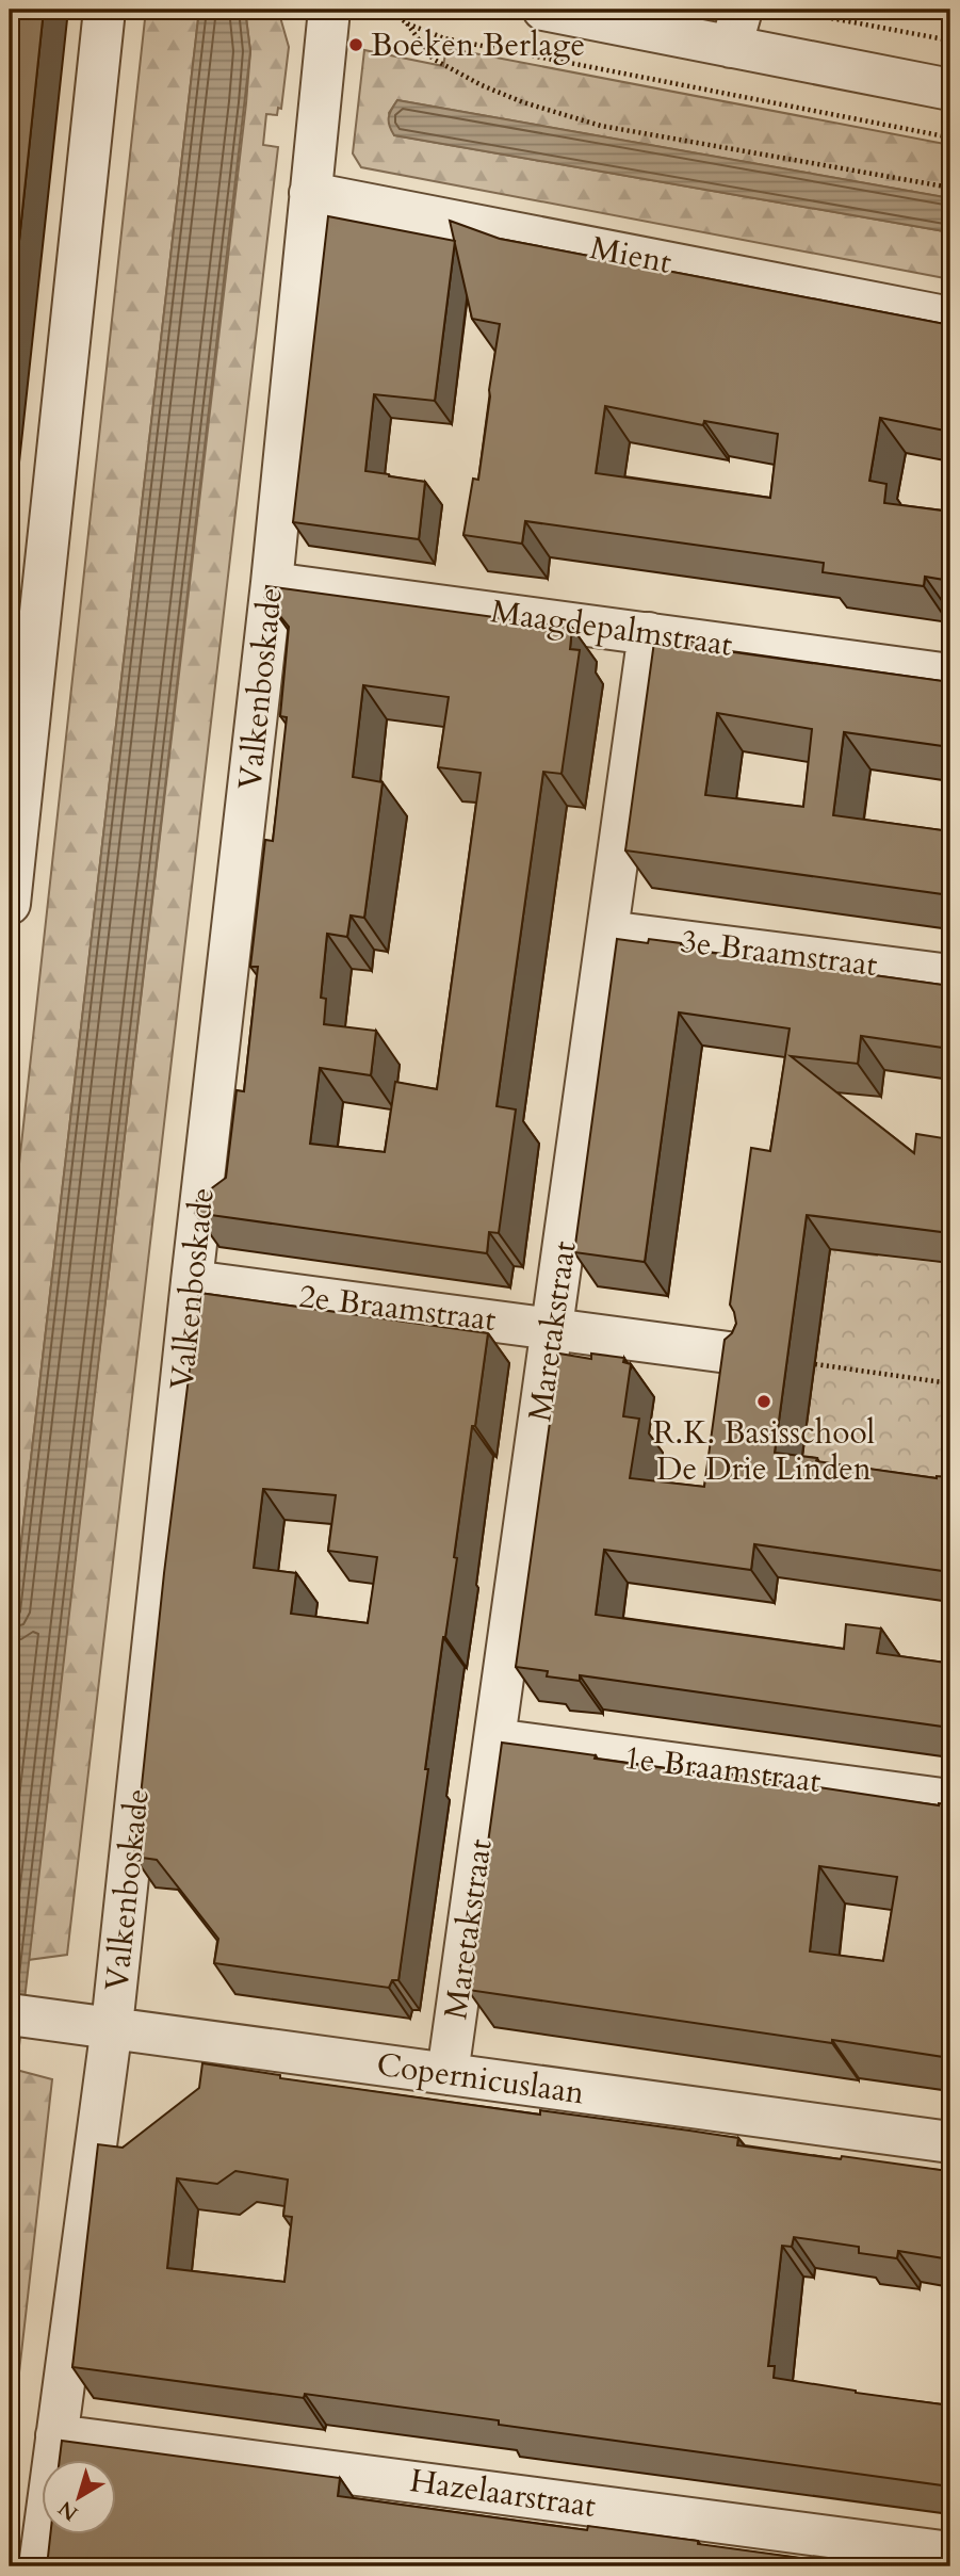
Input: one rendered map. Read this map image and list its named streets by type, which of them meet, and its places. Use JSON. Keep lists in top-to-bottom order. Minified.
{"streets":{"street":["Mient","Maagdepalmstraat","Valkenboskade","3e Braamstraat","2e Braamstraat","Maretakstraat","1e Braamstraat","Copernicuslaan","Hazelaarstraat"]},"crossings":[["Mient","Valkenboskade"],["Maagdepalmstraat","Valkenboskade"],["Maagdepalmstraat","Maretakstraat"],["Valkenboskade","2e Braamstraat"],["Valkenboskade","Copernicuslaan"],["Valkenboskade","Hazelaarstraat"],["3e Braamstraat","Maretakstraat"],["2e Braamstraat","Maretakstraat"],["Maretakstraat","1e Braamstraat"],["Maretakstraat","Copernicuslaan"]],"places":["Boeken Berlage","R.K. Basisschool De Drie Linden"],"north":"bottom left"}
